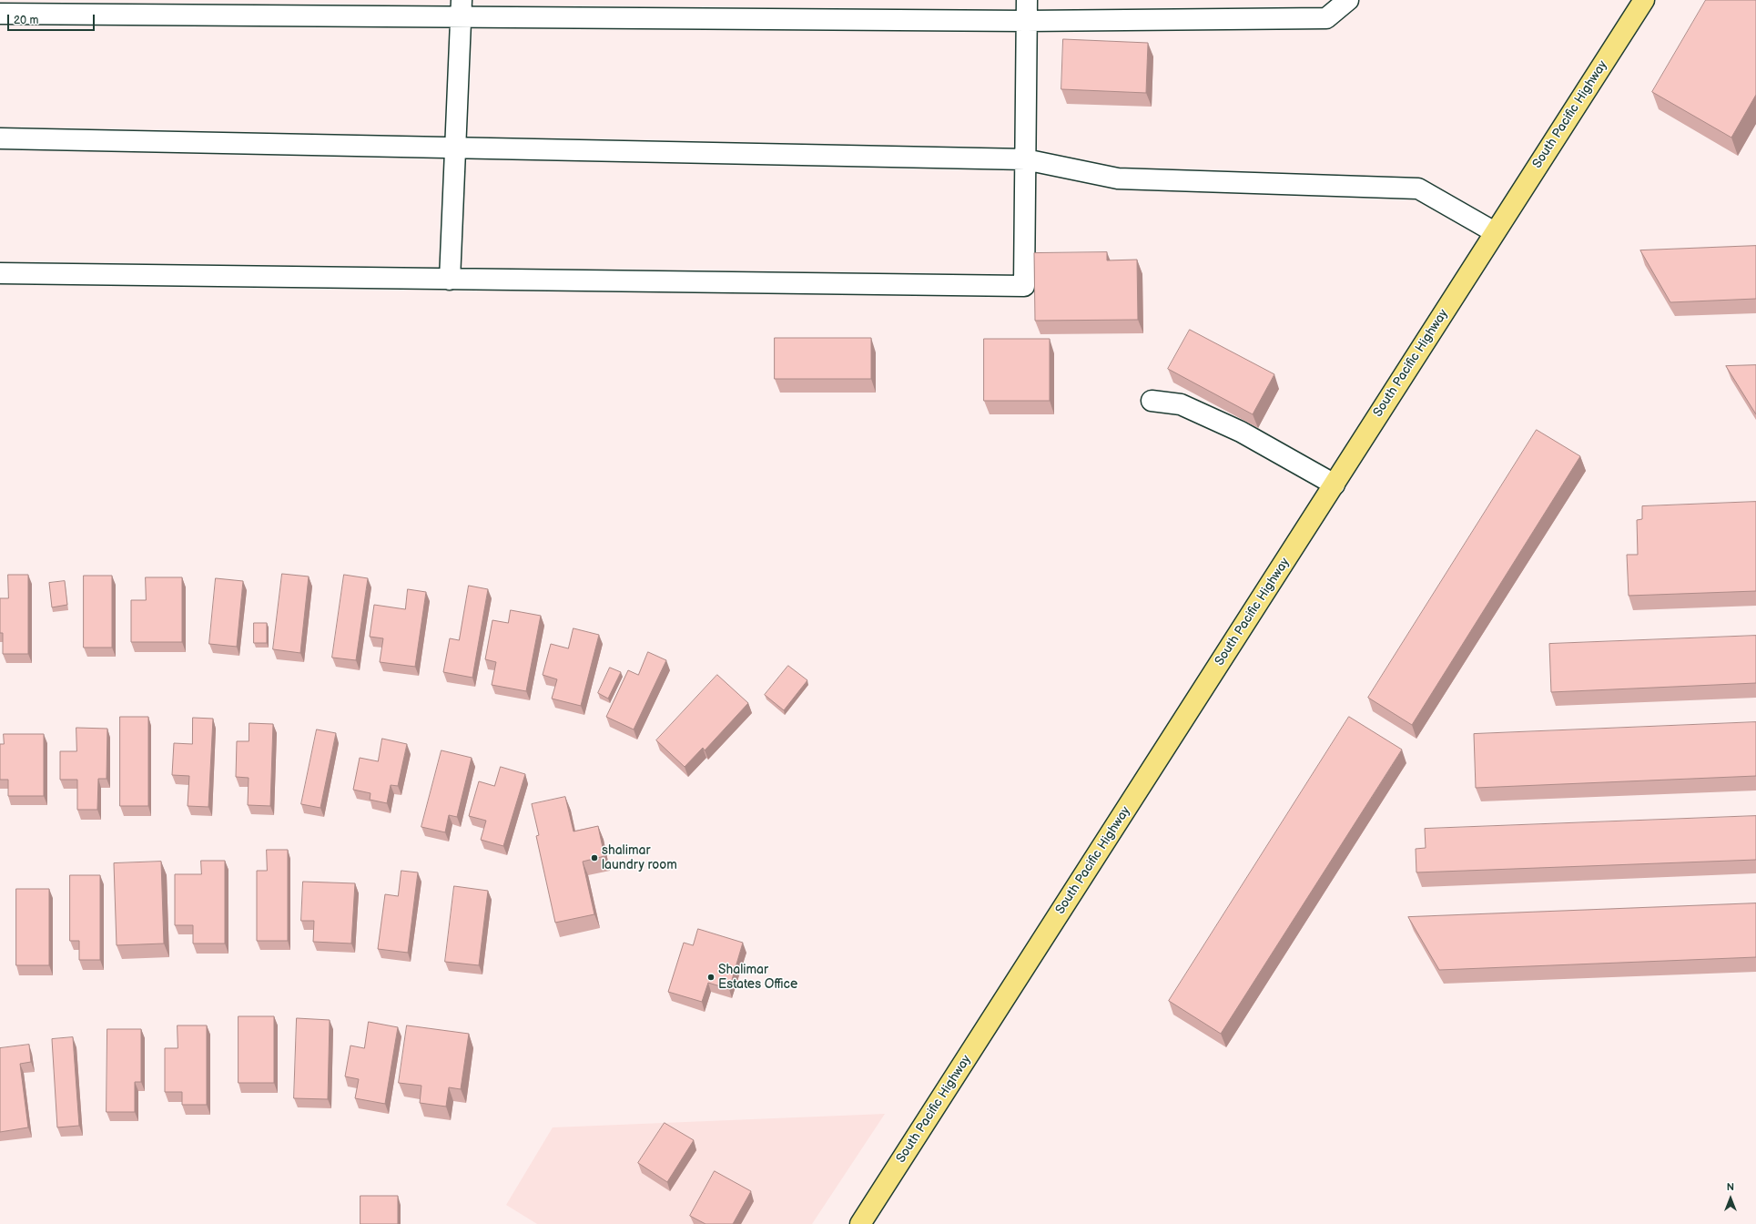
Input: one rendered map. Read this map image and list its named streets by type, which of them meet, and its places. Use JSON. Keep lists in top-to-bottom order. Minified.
{"streets":{"main road":["South Pacific Highway"]},"places":["shalimar laundry room","Shalimar Estates Office"],"scale_bar":"20 m","north":"top"}
